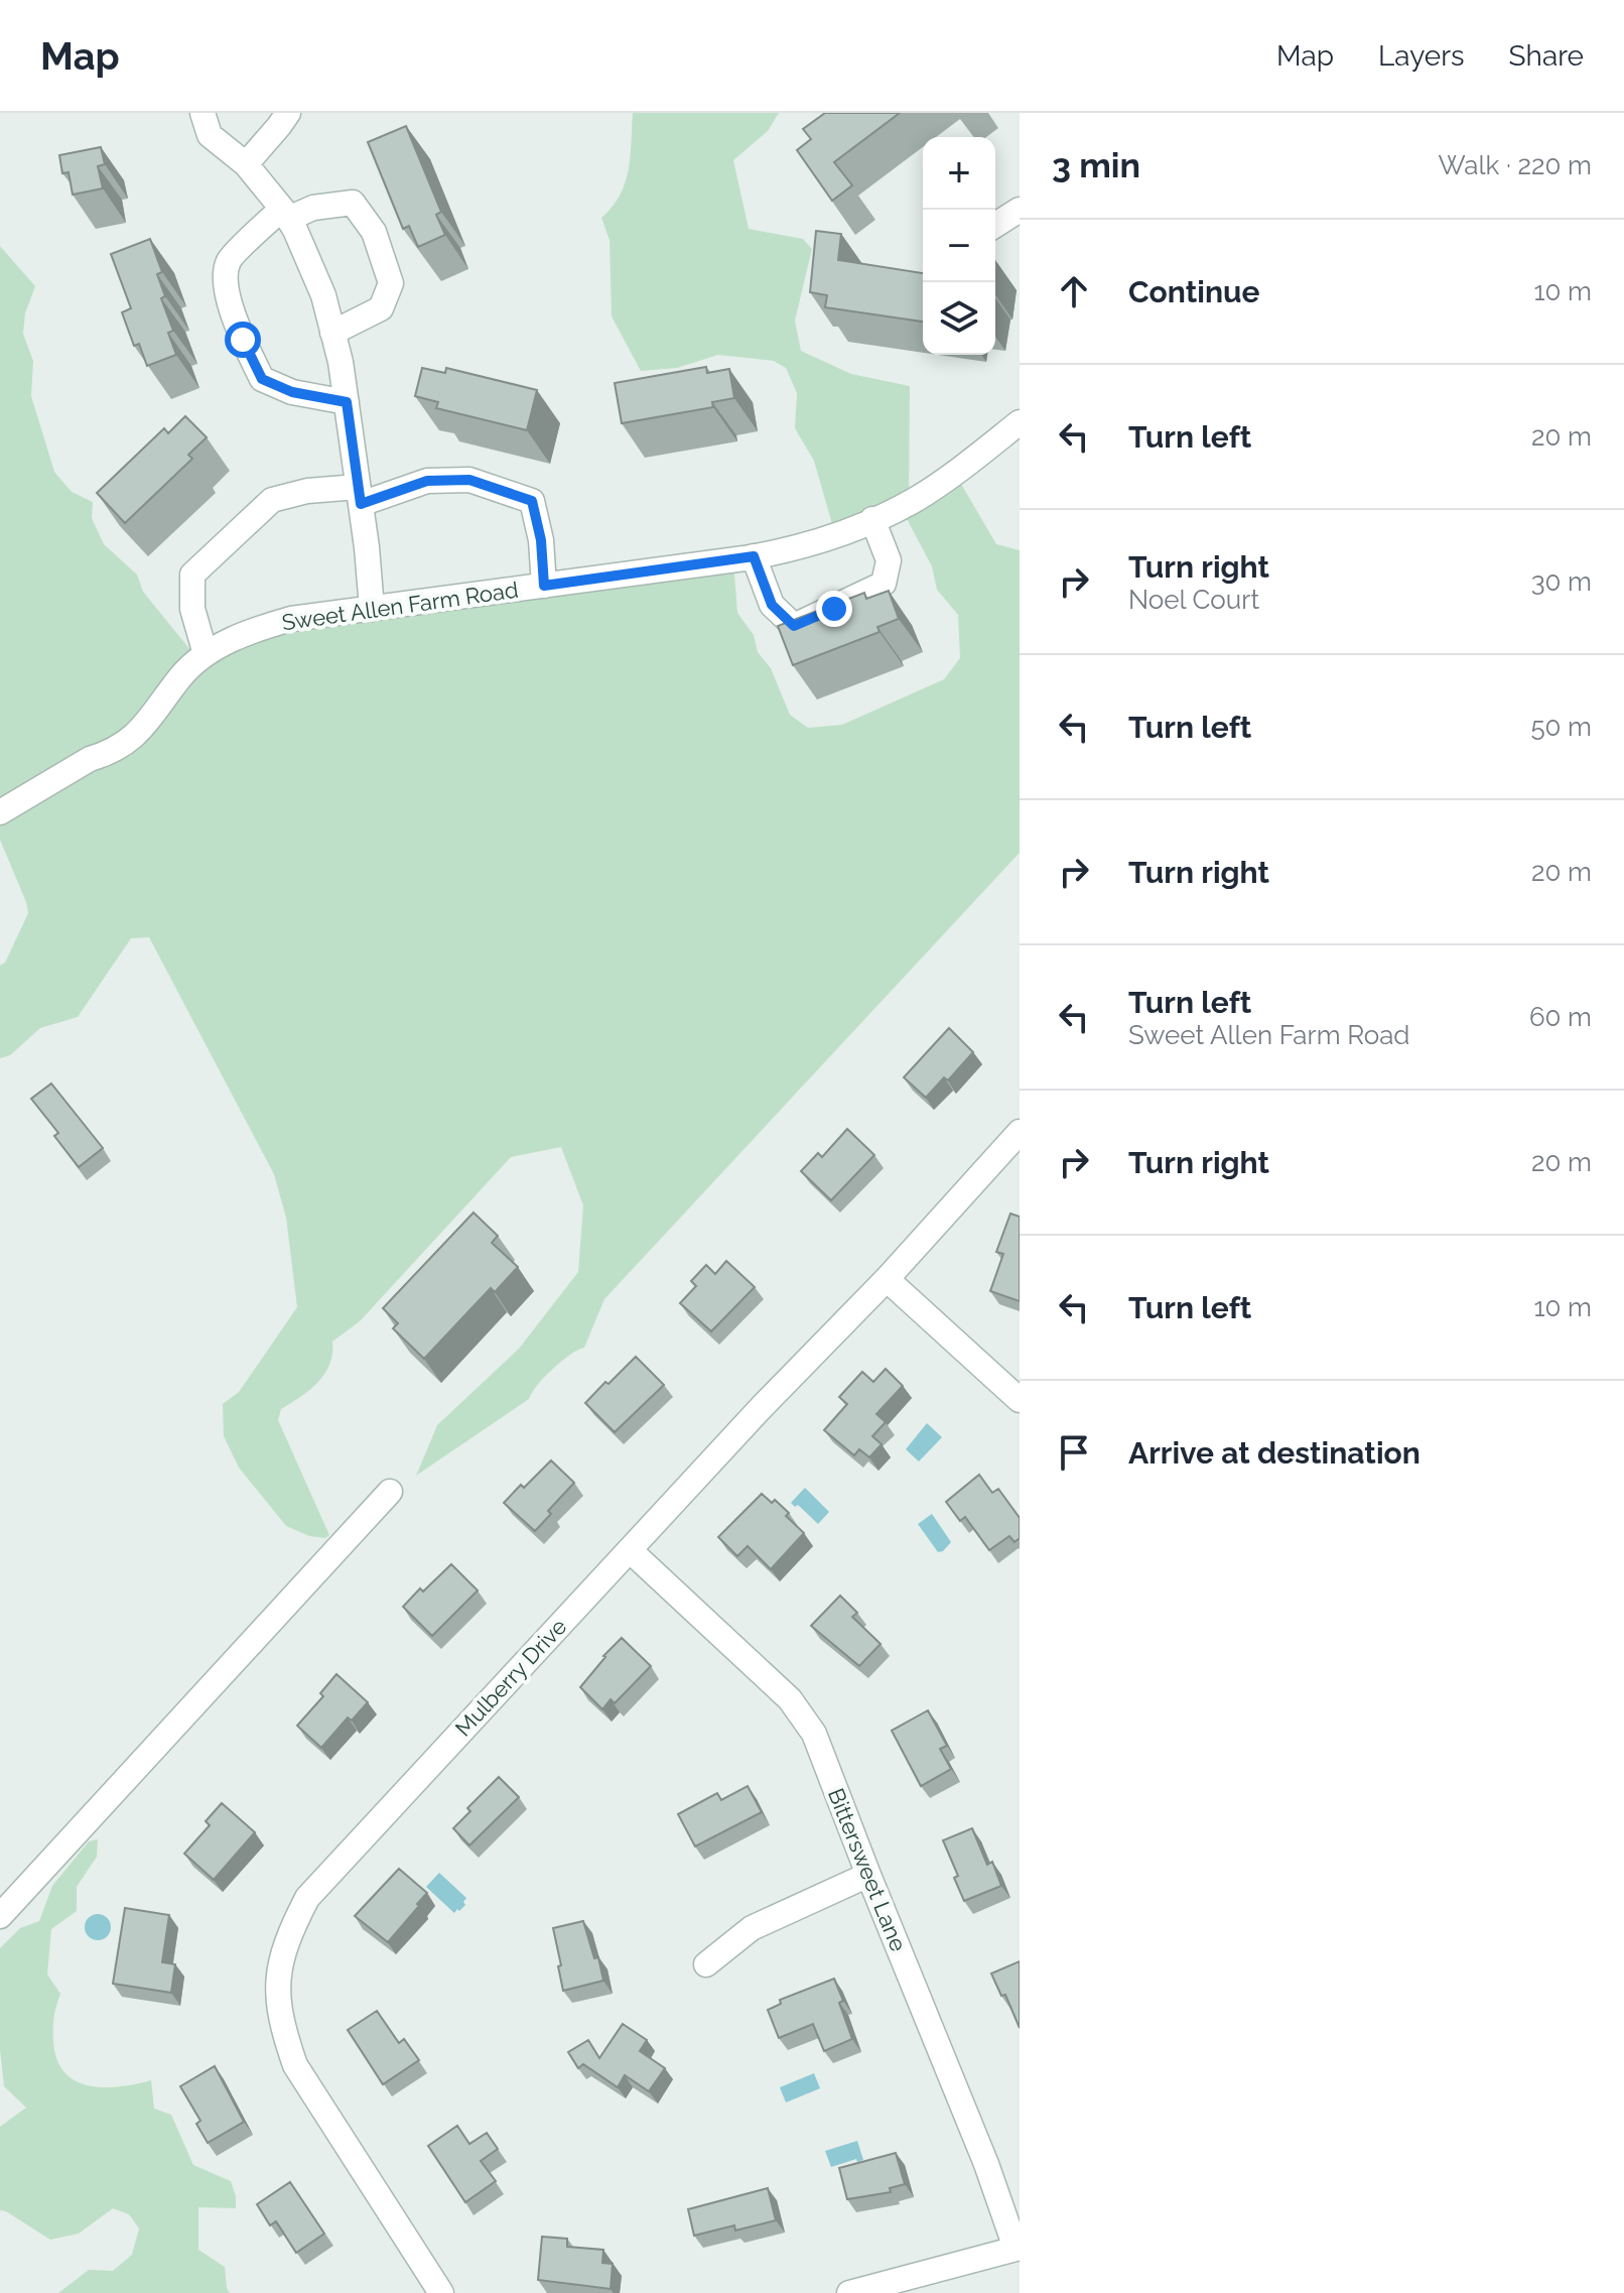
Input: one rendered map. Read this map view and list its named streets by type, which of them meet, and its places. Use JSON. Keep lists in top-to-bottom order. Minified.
{"streets":{"street":["Sweet Allen Farm Road","Mulberry Drive","Bittersweet Lane"]},"crossings":[["Mulberry Drive","Bittersweet Lane"]],"page":{"header":"Map","nav":["Map","Layers","Share"],"heading":["3 min","Walk · 220 m"],"map_buttons":["+","−"],"list":[["Continue","10 m"],["Turn left","20 m"],["Turn right","Noel Court","30 m"],["Turn left","50 m"],["Turn right","20 m"],["Turn left","Sweet Allen Farm Road","60 m"],["Turn right","20 m"],["Turn left","10 m"],"Arrive at destination"]}}
